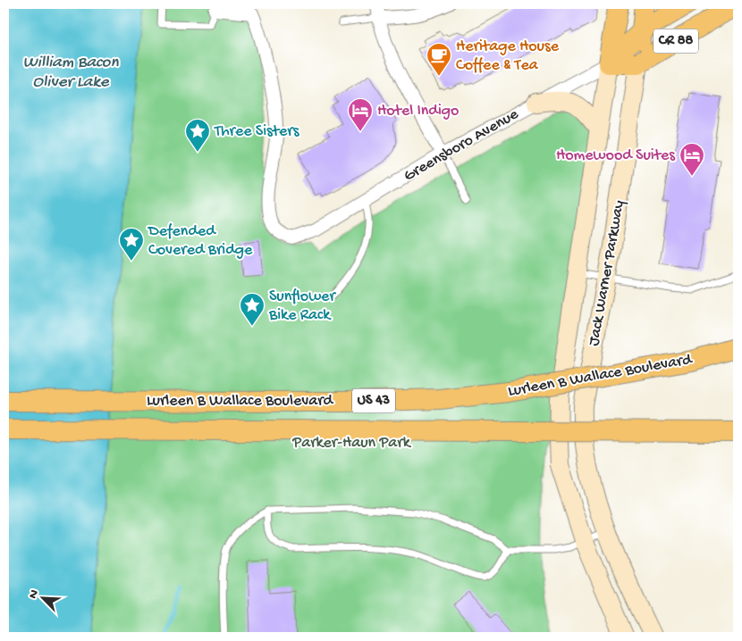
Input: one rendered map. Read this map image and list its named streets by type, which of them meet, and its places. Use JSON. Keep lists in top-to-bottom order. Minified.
{"streets":{"main road":["CR 88","Greensboro Avenue","Jack Warner Parkway","Lurleen B Wallace Boulevard","US 43"]},"crossings":[["CR 88","Greensboro Avenue"],["CR 88","Jack Warner Parkway"],["Greensboro Avenue","Jack Warner Parkway"]],"water":["William Bacon Oliver Lake"],"parks":["Parker-Haun Park"],"places":{"cafe":["Heritage House Coffee & Tea"],"hotel":["Hotel Indigo","Homewood Suites"],"place":["Three Sisters","Defended Covered Bridge","Sunflower Bike Rack"]},"north":"top left"}
